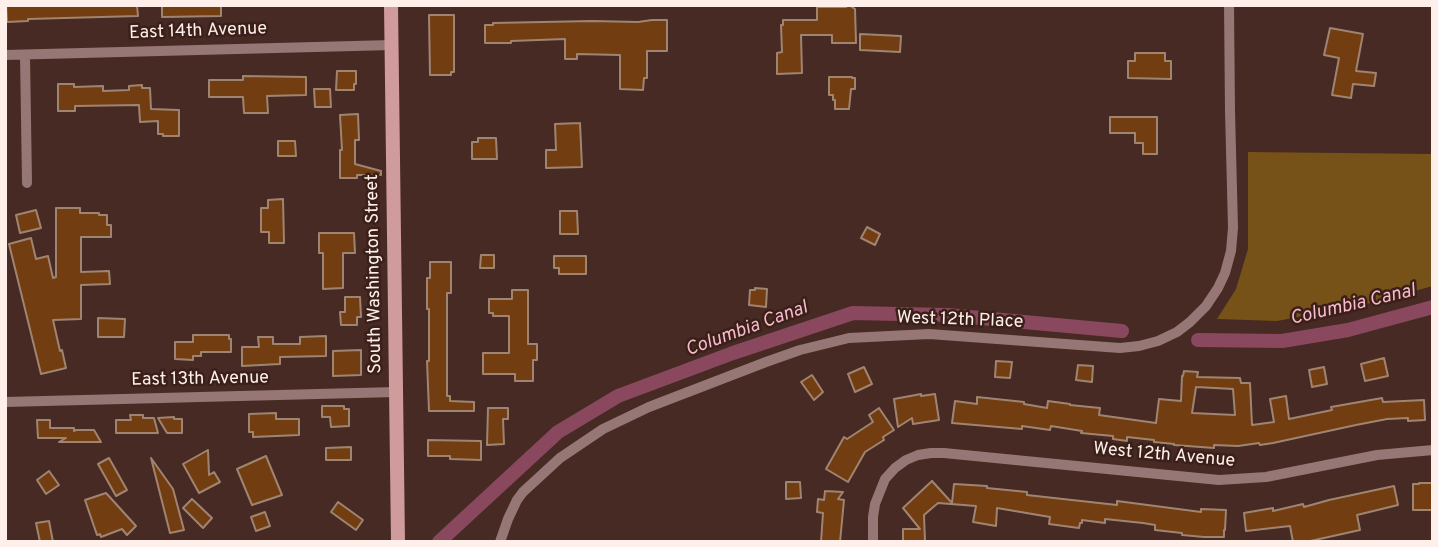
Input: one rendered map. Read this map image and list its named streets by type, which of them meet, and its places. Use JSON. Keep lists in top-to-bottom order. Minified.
{"streets":{"main road":["South Washington Street"],"street":["East 14th Avenue","West 12th Place","East 13th Avenue","West 12th Avenue"]},"crossings":[["East 14th Avenue","South Washington Street"],["South Washington Street","East 13th Avenue"]],"water":["Columbia Canal"]}
